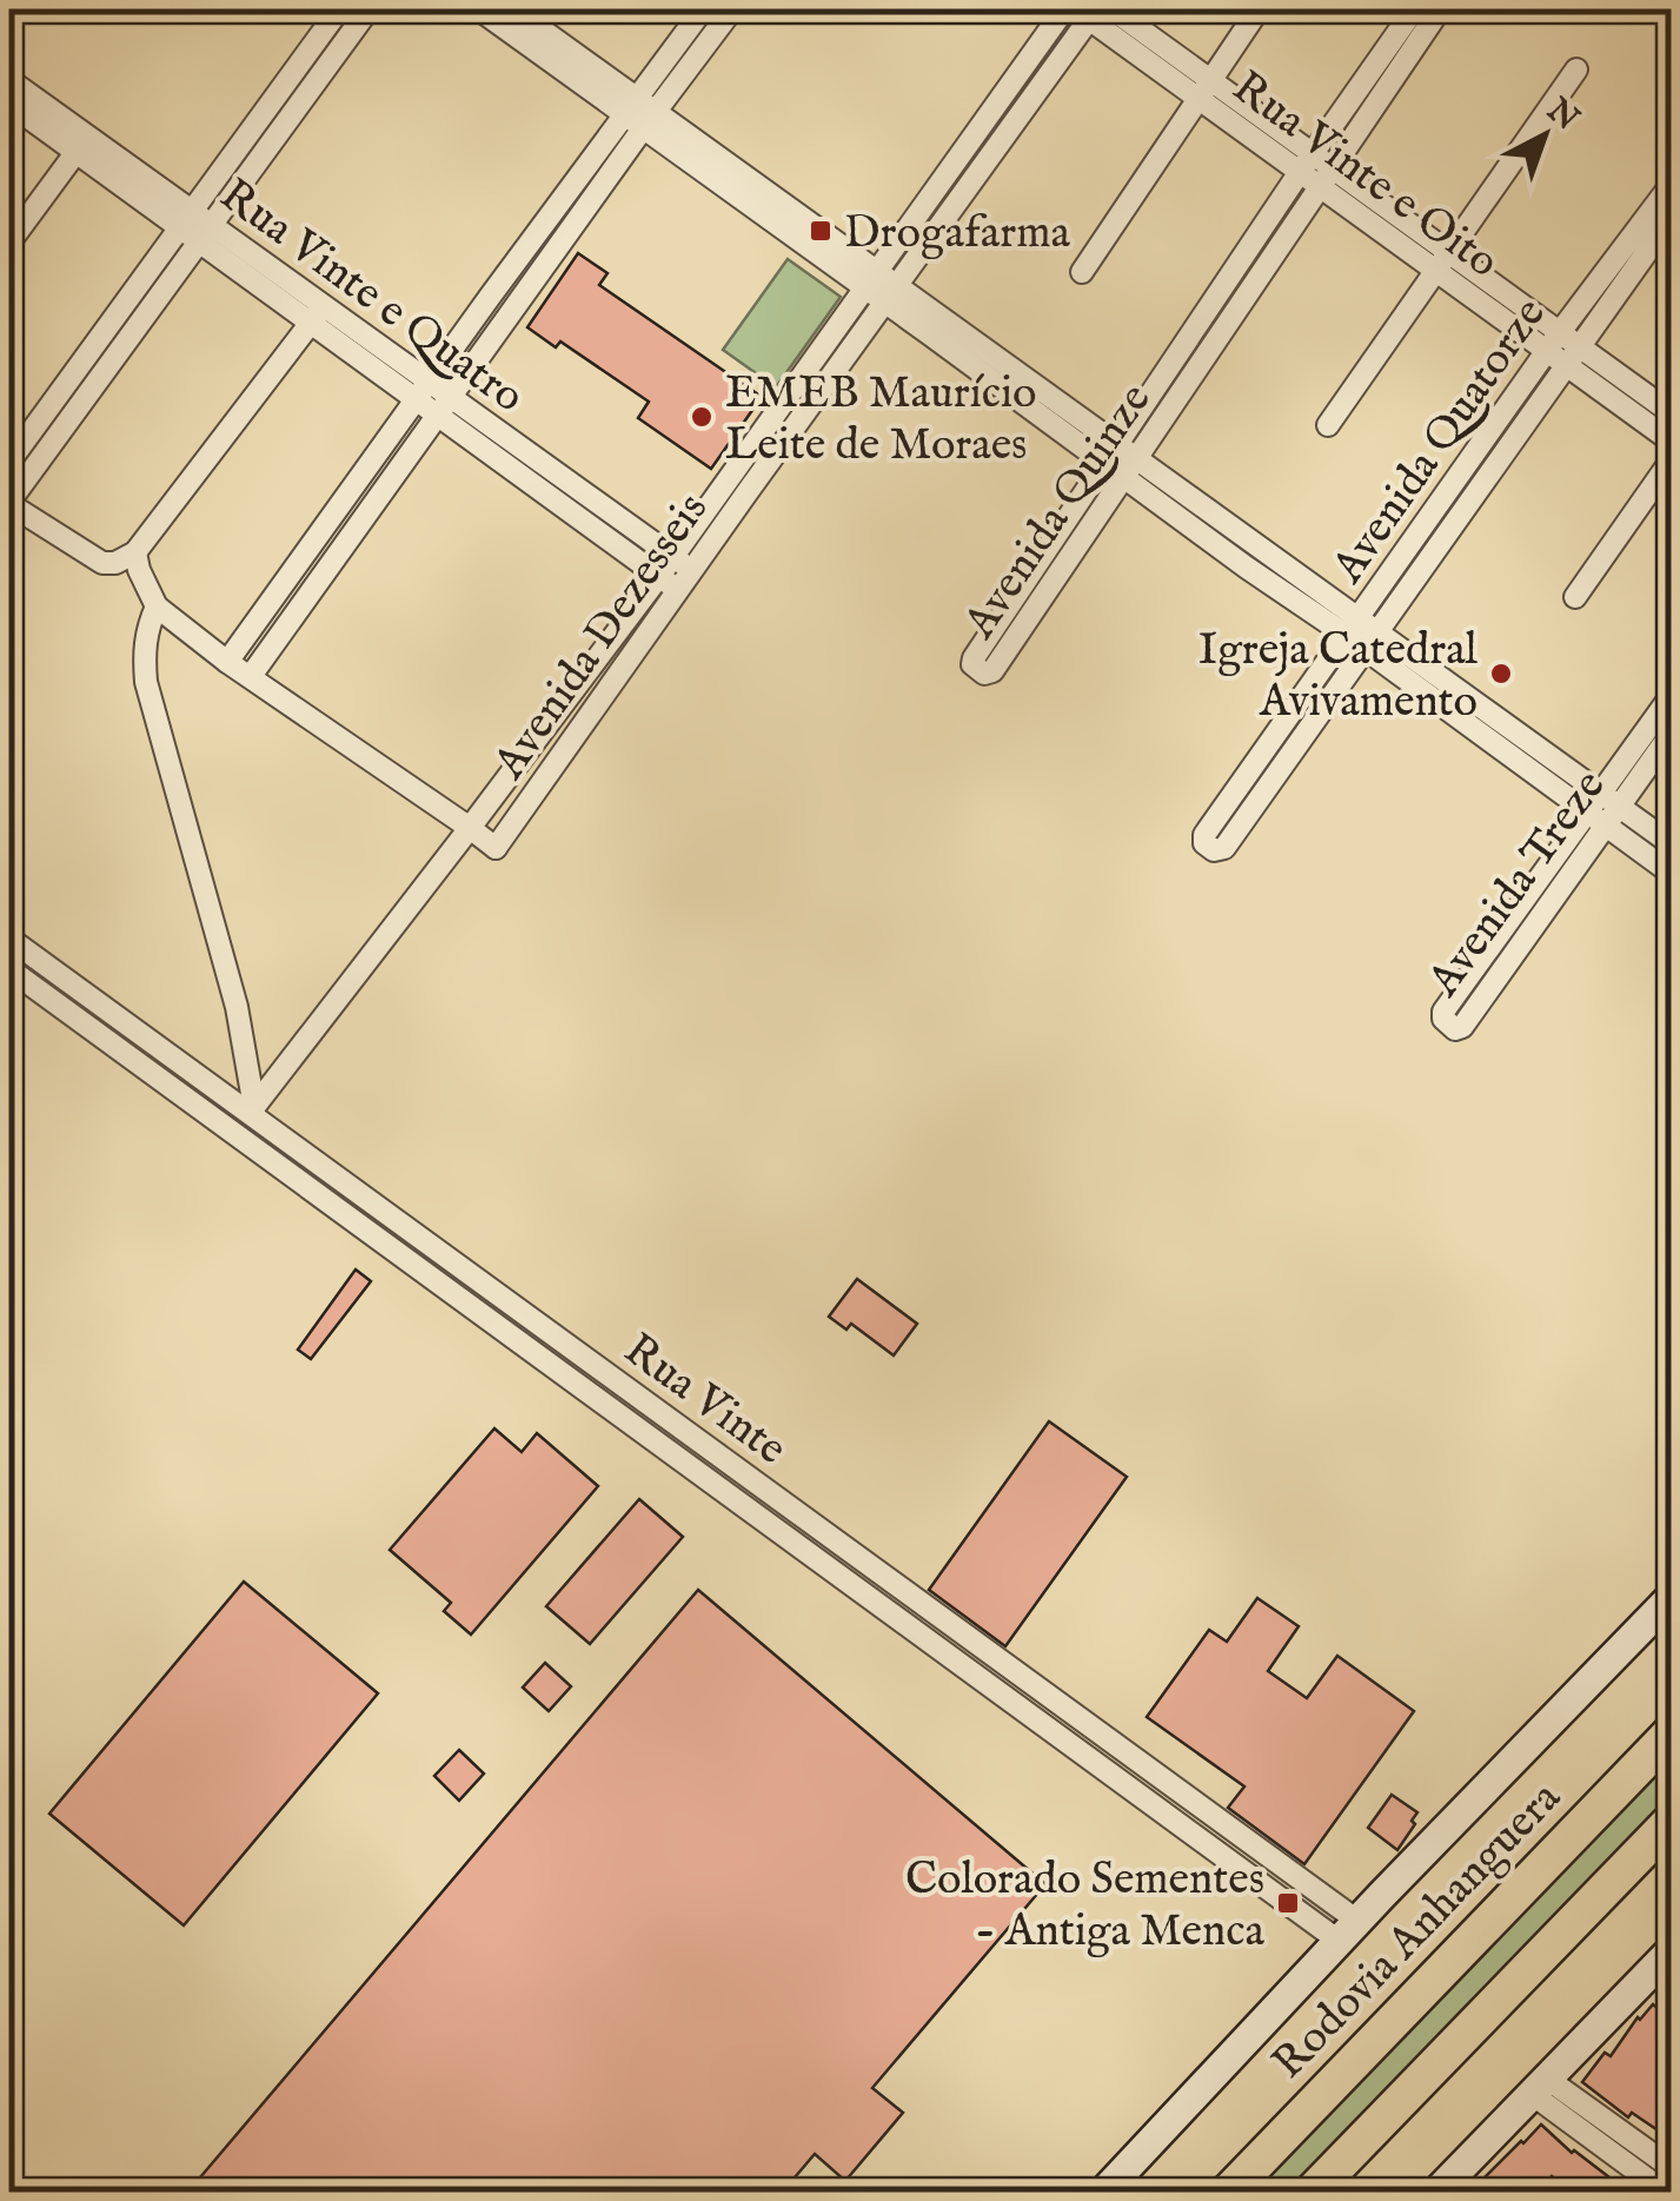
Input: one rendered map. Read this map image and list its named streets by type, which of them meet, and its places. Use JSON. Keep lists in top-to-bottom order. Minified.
{"streets":{"highway":["Rodovia Anhanguera"],"street":["Rua Vinte e Oito","Rua Vinte e Quatro","Avenida Quatorze","Avenida Quinze","Avenida Dezesseis","Avenida Treze","Rua Vinte"]},"crossings":[["Rua Vinte e Oito","Avenida Quatorze"],["Rua Vinte e Oito","Avenida Quinze"],["Rua Vinte e Oito","Avenida Dezesseis"],["Rua Vinte e Quatro","Avenida Dezesseis"],["Avenida Dezesseis","Rua Vinte"]],"places":{"transit":["Drogafarma","Colorado Sementes - Antiga Menca"],"other":["EMEB Maurício Leite de Moraes","Igreja Catedral Avivamento"]},"north":"top right"}
